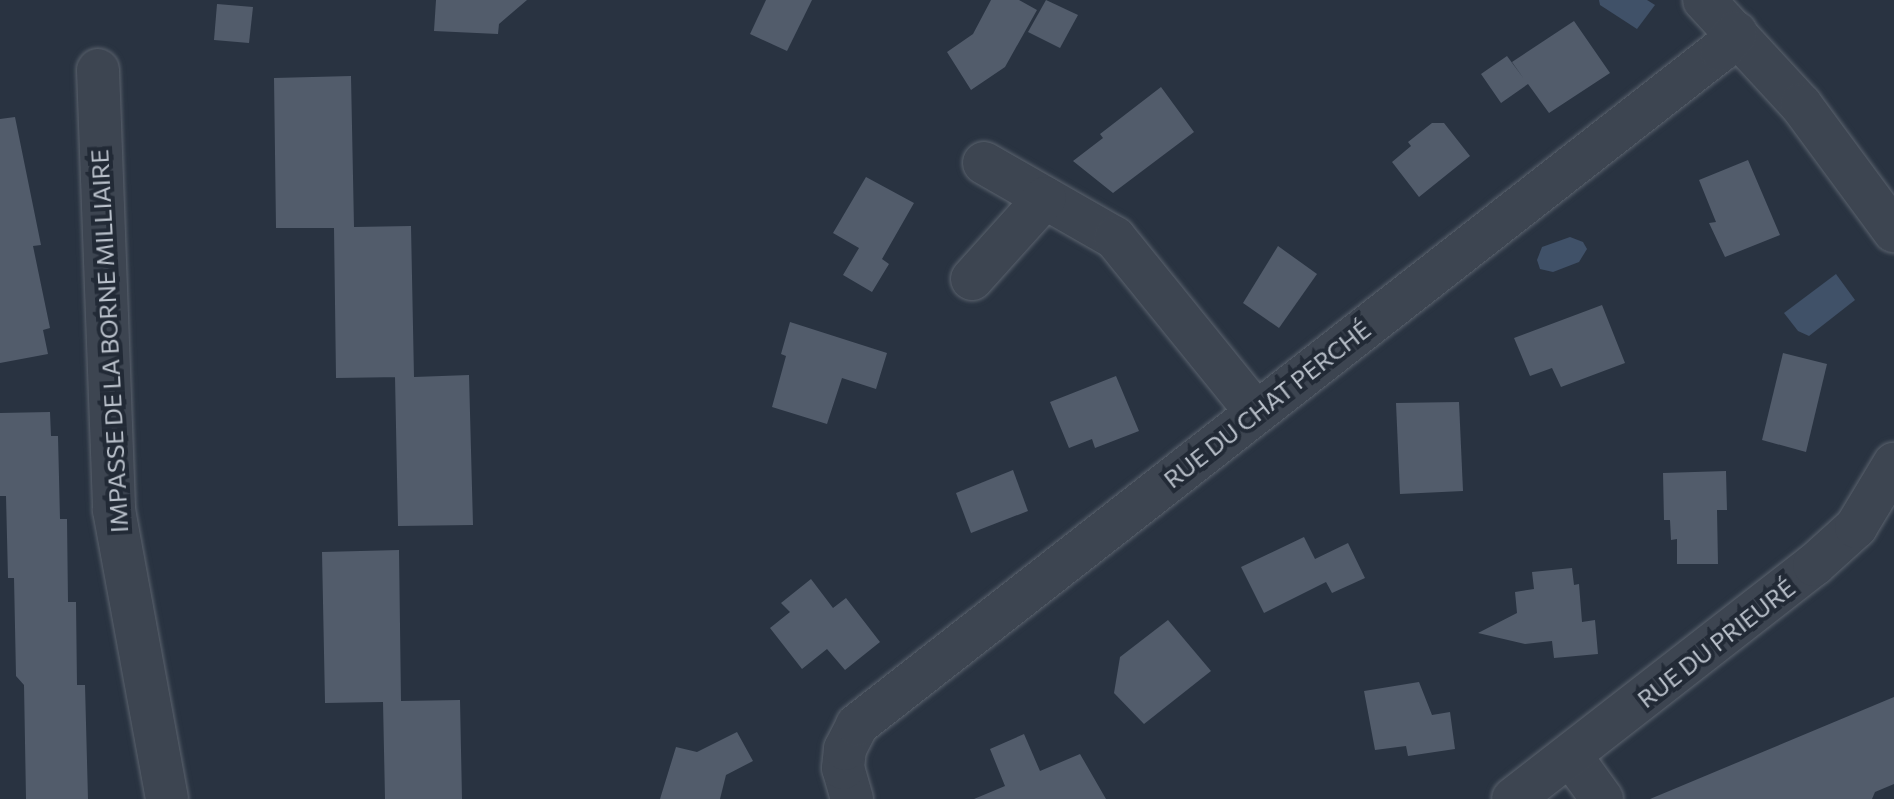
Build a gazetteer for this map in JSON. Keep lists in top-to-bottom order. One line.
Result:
{"streets":{"street":["IMPASSE DE LA BORNE MILLIAIRE","RUE DU CHAT PERCHÉ","RUE DU PRIEURÉ"]}}
